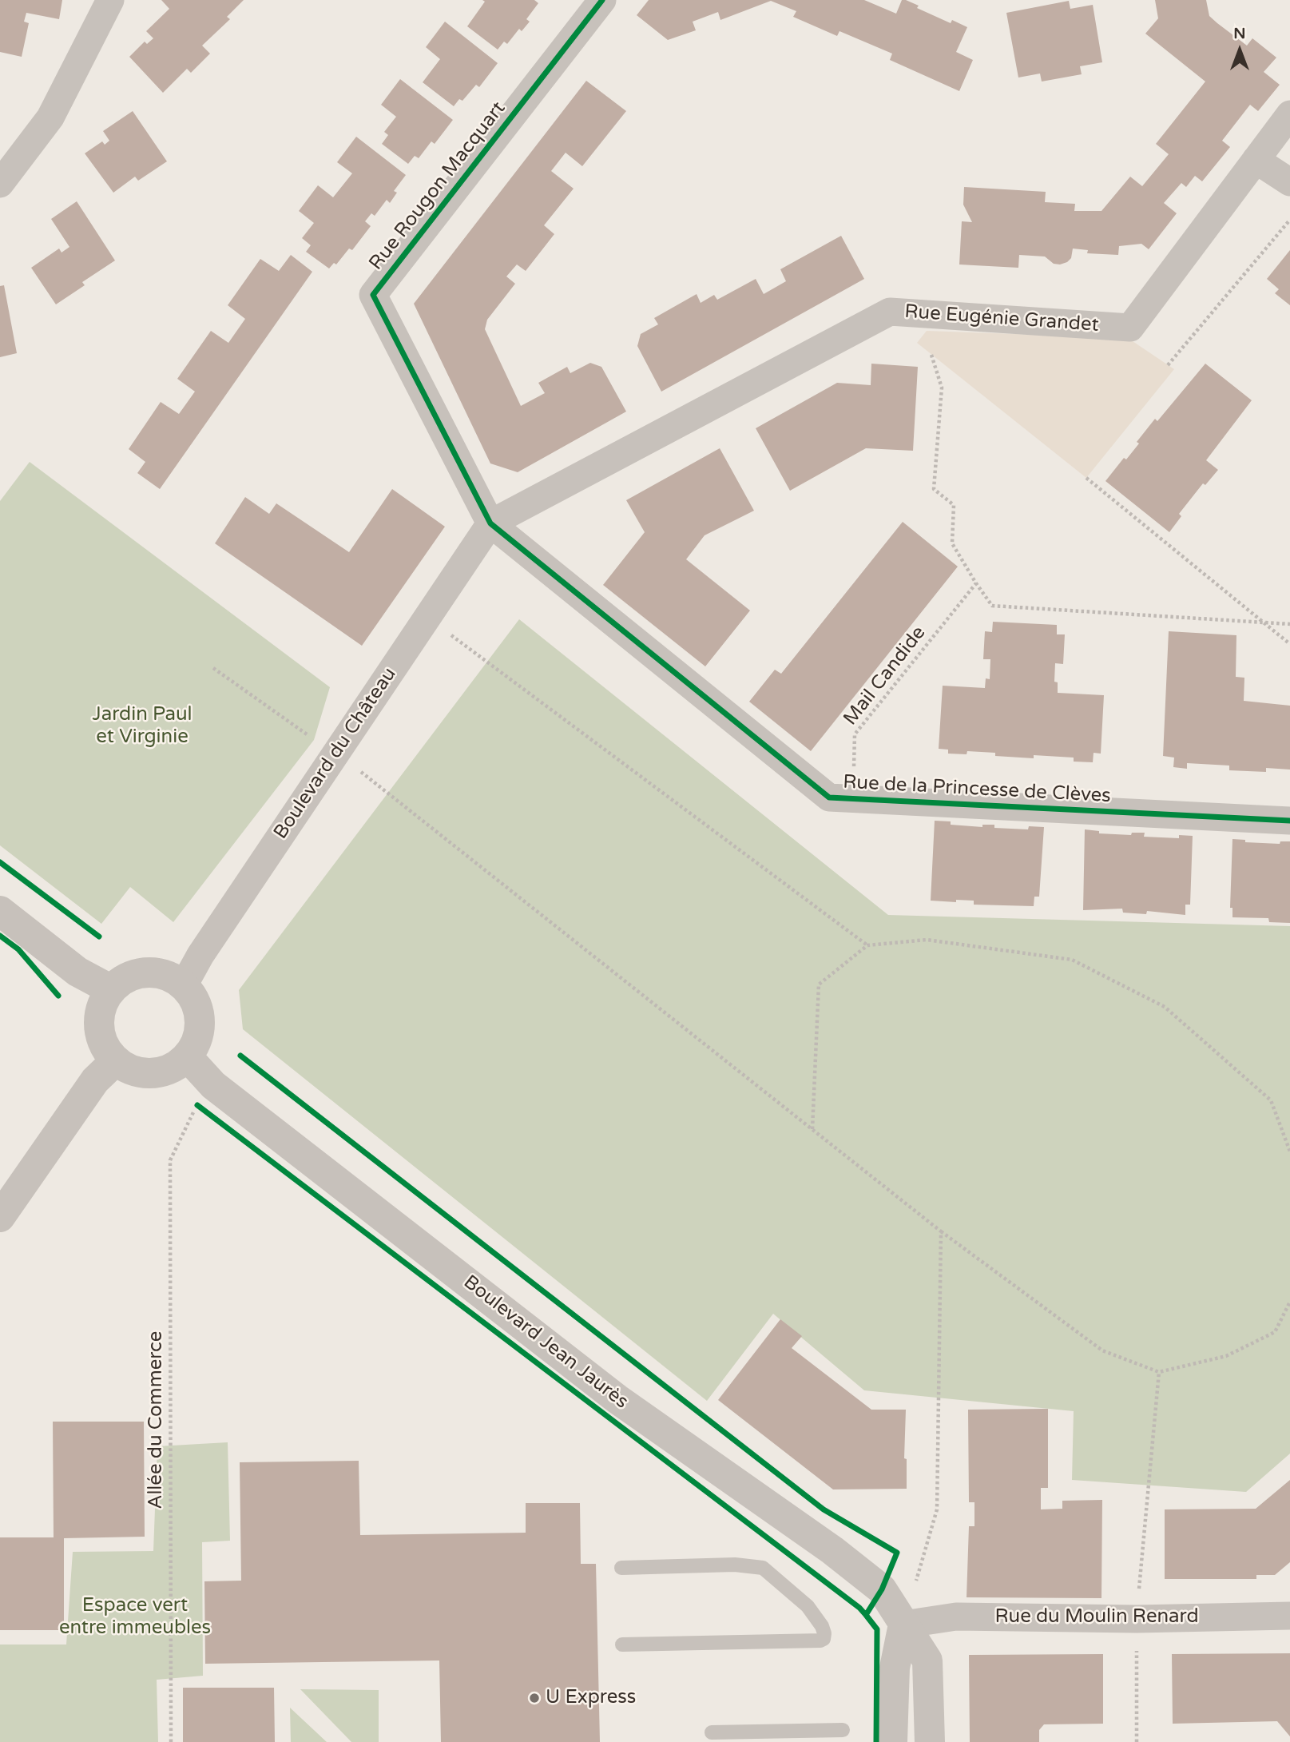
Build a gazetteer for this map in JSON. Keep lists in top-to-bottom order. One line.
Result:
{"streets":{"street":["Rue Rougon Macquart","Rue Eugénie Grandet","Boulevard du Château","Rue de la Princesse de Clèves","Boulevard Jean Jaurès","Rue du Moulin Renard"],"path":["Mail Candide","Allée du Commerce"]},"crossings":[["Rue Rougon Macquart","Rue Eugénie Grandet"],["Rue Rougon Macquart","Boulevard du Château"],["Rue Rougon Macquart","Rue de la Princesse de Clèves"],["Rue Eugénie Grandet","Boulevard du Château"],["Rue Eugénie Grandet","Rue de la Princesse de Clèves"],["Mail Candide","Rue de la Princesse de Clèves"],["Boulevard du Château","Rue de la Princesse de Clèves"],["Boulevard du Château","Boulevard Jean Jaurès"],["Boulevard Jean Jaurès","Rue du Moulin Renard"]],"parks":["Jardin Paul et Virginie","Espace vert entre immeubles"],"places":["U Express"],"north":"top"}
